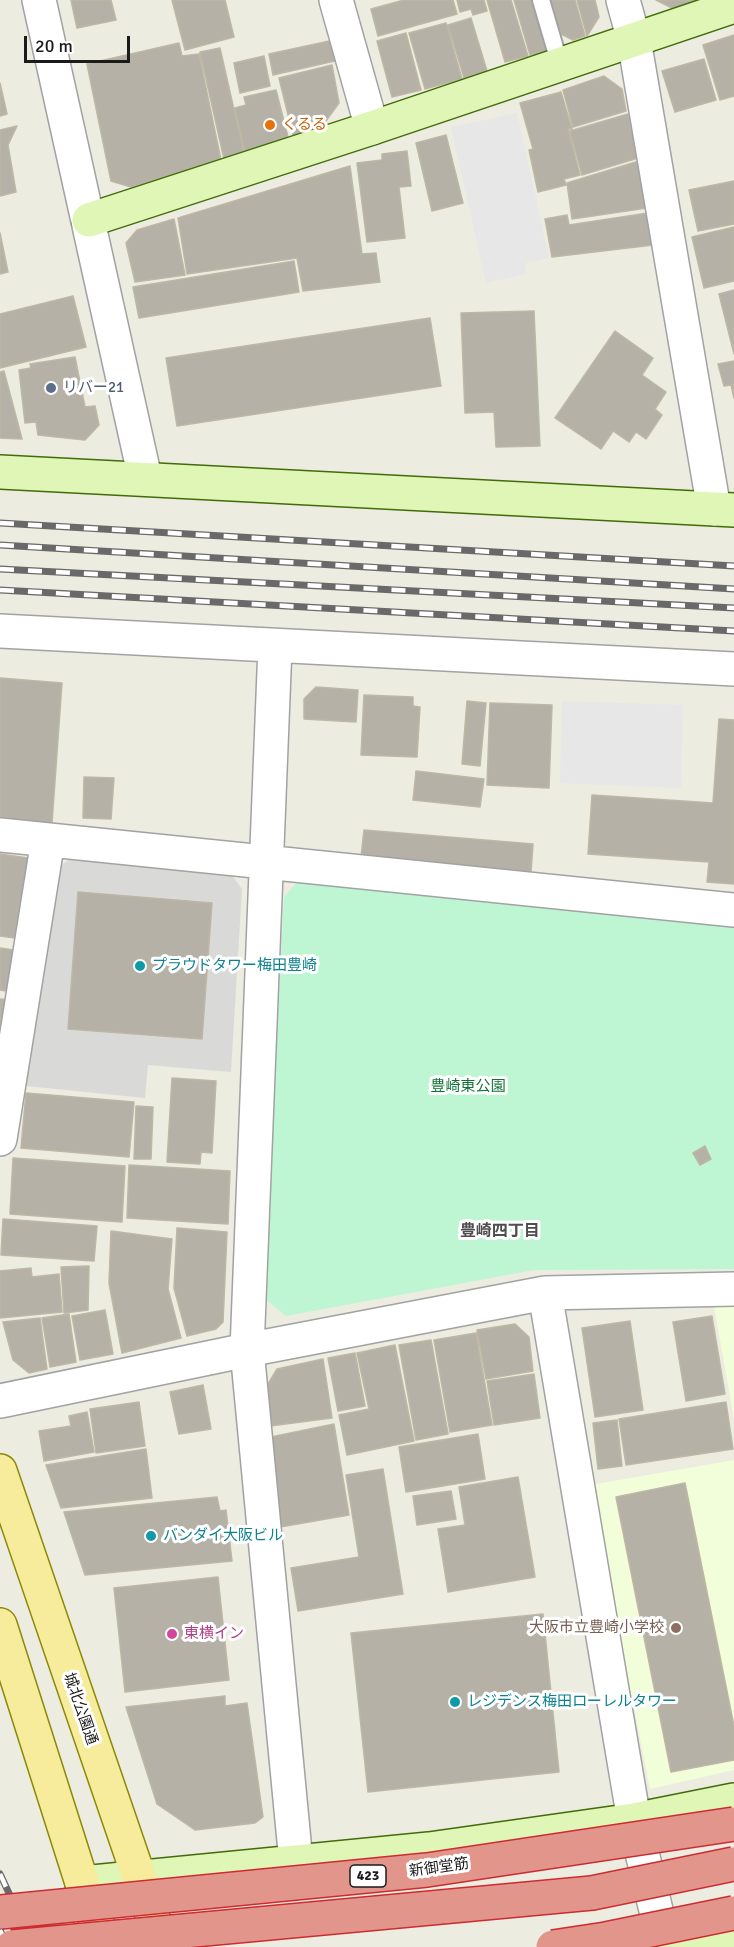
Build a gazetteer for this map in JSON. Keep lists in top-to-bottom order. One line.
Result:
{"streets":{"highway":["新御堂筋","423"],"main road":["城北公園通"]},"districts":["豊崎四丁目"],"parks":["豊崎東公園"],"places":["くるる","リバー21","プラウドタワー梅田豊崎","バンダイ大阪ビル","大阪市立豊崎小学校","東横イン","レジデンス梅田ローレルタワー"],"scale_bar":"20 m"}
